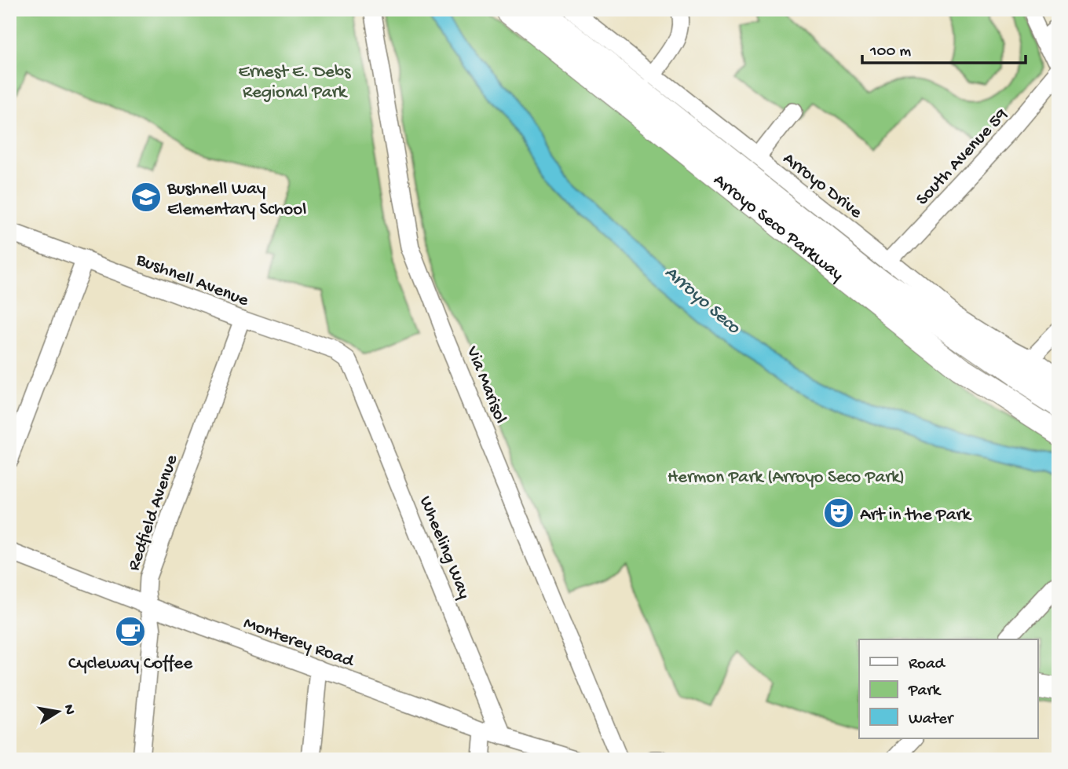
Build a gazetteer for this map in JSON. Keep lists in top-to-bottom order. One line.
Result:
{"streets":{"highway":["Arroyo Seco Parkway"],"street":["South Avenue 59","Arroyo Drive","Bushnell Avenue","Via Marisol","Redfield Avenue","Wheeling Way","Monterey Road"]},"crossings":[["South Avenue 59","Arroyo Drive"],["Bushnell Avenue","Redfield Avenue"],["Bushnell Avenue","Wheeling Way"],["Redfield Avenue","Monterey Road"],["Wheeling Way","Monterey Road"]],"water":["Arroyo Seco"],"parks":["Ernest E. Debs Regional Park","Hermon Park (Arroyo Seco Park)"],"places":{"school or university":["Bushnell Way Elementary School"],"theatre":["Art in the Park"],"cafe":["Cycleway Coffee"]},"legend":["Road","Park","Water"],"scale_bar":"100 m","north":"right"}
